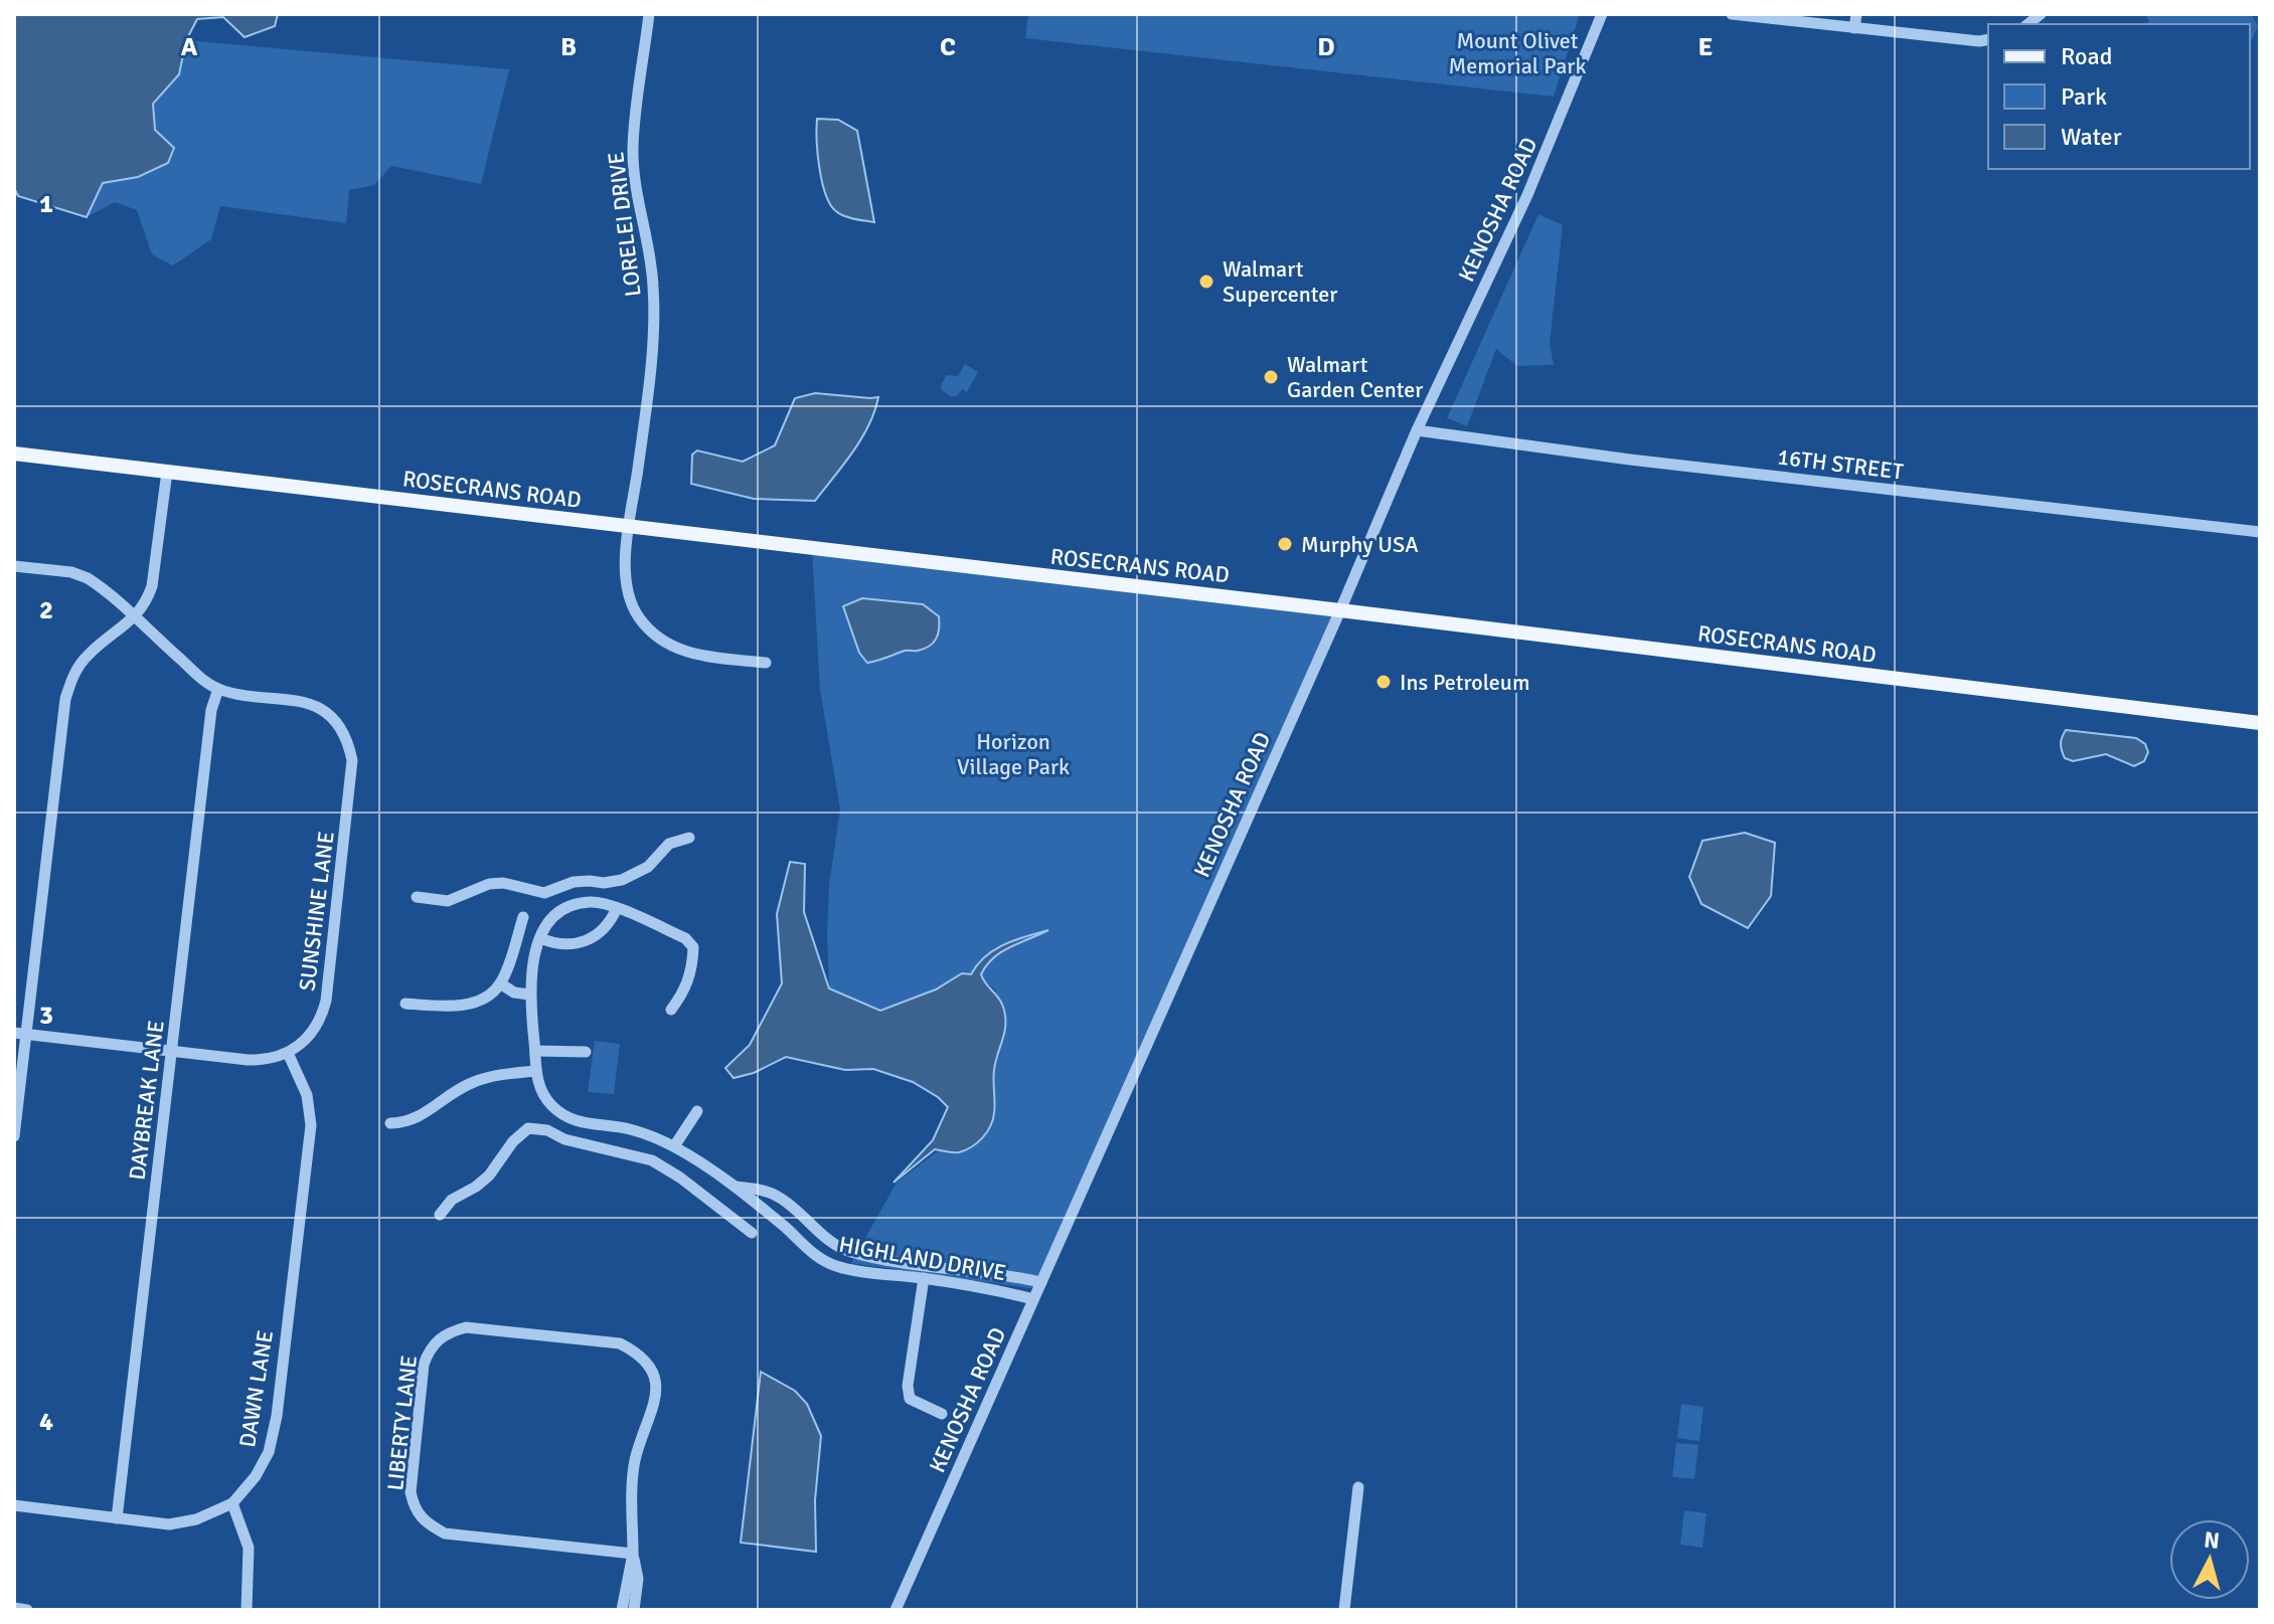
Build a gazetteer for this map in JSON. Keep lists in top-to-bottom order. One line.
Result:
{"streets":{"main road":["ROSECRANS ROAD"],"street":["KENOSHA ROAD","LORELEI DRIVE","16TH STREET","SUNSHINE LANE","DAYBREAK LANE","HIGHLAND DRIVE","DAWN LANE","LIBERTY LANE"]},"crossings":[["KENOSHA ROAD","16TH STREET"],["KENOSHA ROAD","ROSECRANS ROAD"],["KENOSHA ROAD","HIGHLAND DRIVE"],["LORELEI DRIVE","ROSECRANS ROAD"],["SUNSHINE LANE","DAYBREAK LANE"],["SUNSHINE LANE","DAWN LANE"],["DAYBREAK LANE","DAWN LANE"]],"parks":["Mount Olivet Memorial Park","Horizon Village Park"],"places":["Walmart Supercenter","Walmart Garden Center","Murphy USA","Ins Petroleum"],"legend":["Road","Park","Water"],"north":"top","grid":{"columns":["A","B","C","D","E"],"rows":["1","2","3","4"]}}
